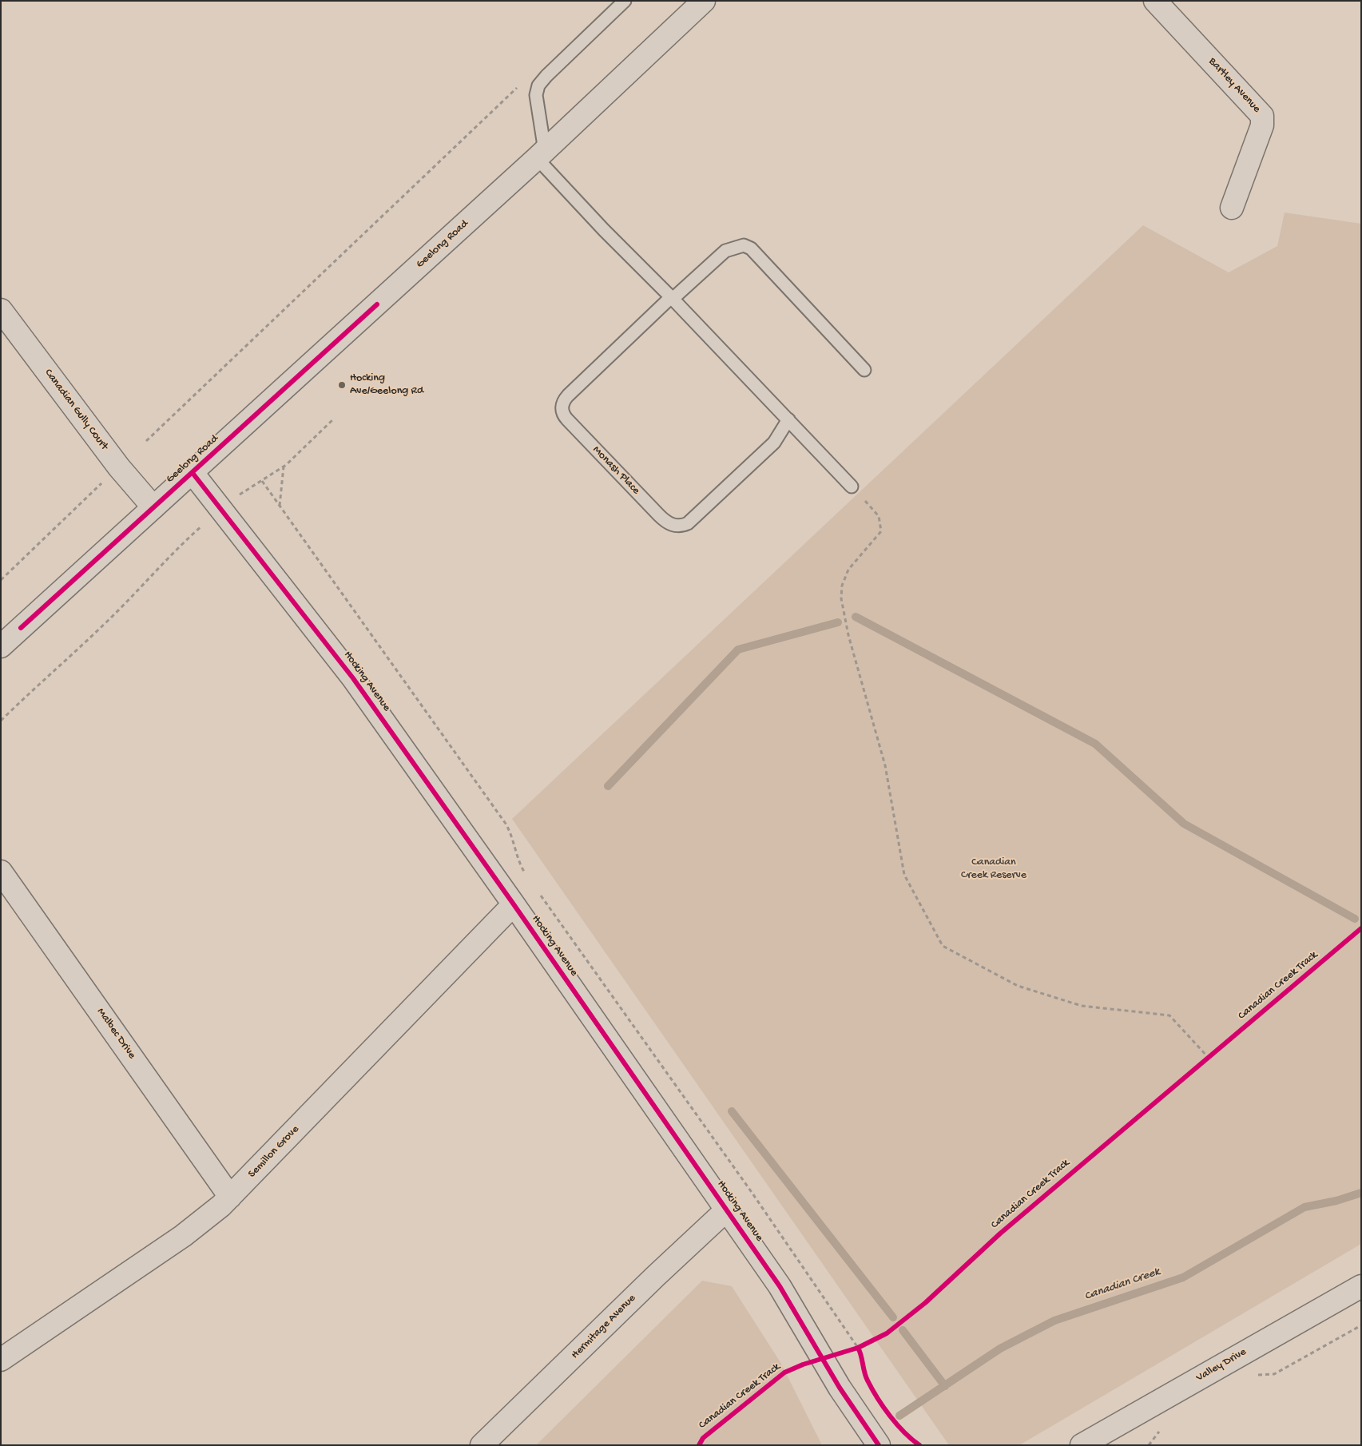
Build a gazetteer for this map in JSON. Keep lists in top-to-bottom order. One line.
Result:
{"streets":{"street":["Bartley Avenue","Geelong Road","Canadian Gully Court","Hocking Avenue","Malbec Drive","Semillon Grove","Hermitage Avenue","Valley Drive"],"lane":["Monash Place"],"cycle path":["Canadian Creek Track"]},"crossings":[["Geelong Road","Canadian Gully Court"],["Geelong Road","Hocking Avenue"],["Hocking Avenue","Semillon Grove"],["Hocking Avenue","Hermitage Avenue"],["Malbec Drive","Semillon Grove"]],"water":["Canadian Creek"],"parks":["Canadian Creek Reserve"],"places":["Hocking Ave/Geelong Rd"]}
